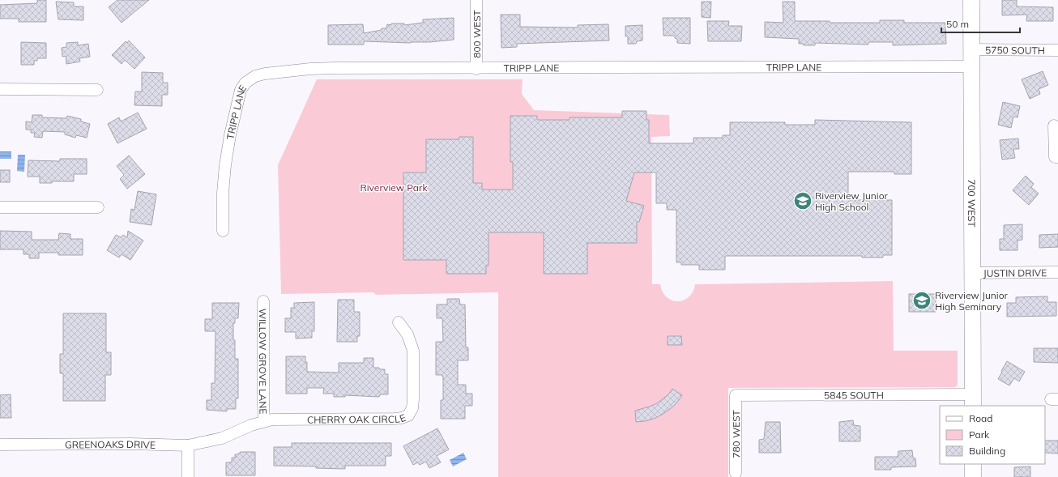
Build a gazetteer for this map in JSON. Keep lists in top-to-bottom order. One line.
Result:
{"streets":{"main road":["700 WEST"],"street":["800 WEST","5750 SOUTH","TRIPP LANE","JUSTIN DRIVE","WILLOW GROVE LANE","5845 SOUTH","CHERRY OAK CIRCLE","780 WEST","GREENOAKS DRIVE"]},"crossings":[["800 WEST","TRIPP LANE"],["5750 SOUTH","700 WEST"],["TRIPP LANE","700 WEST"],["700 WEST","JUSTIN DRIVE"],["700 WEST","5845 SOUTH"],["WILLOW GROVE LANE","CHERRY OAK CIRCLE"],["WILLOW GROVE LANE","GREENOAKS DRIVE"],["5845 SOUTH","780 WEST"],["CHERRY OAK CIRCLE","GREENOAKS DRIVE"]],"parks":["Riverview Park"],"places":{"school or university":["Riverview Junior High School","Riverview Junior High Seminary"]},"legend":["Road","Park","Building"],"scale_bar":"50 m"}
